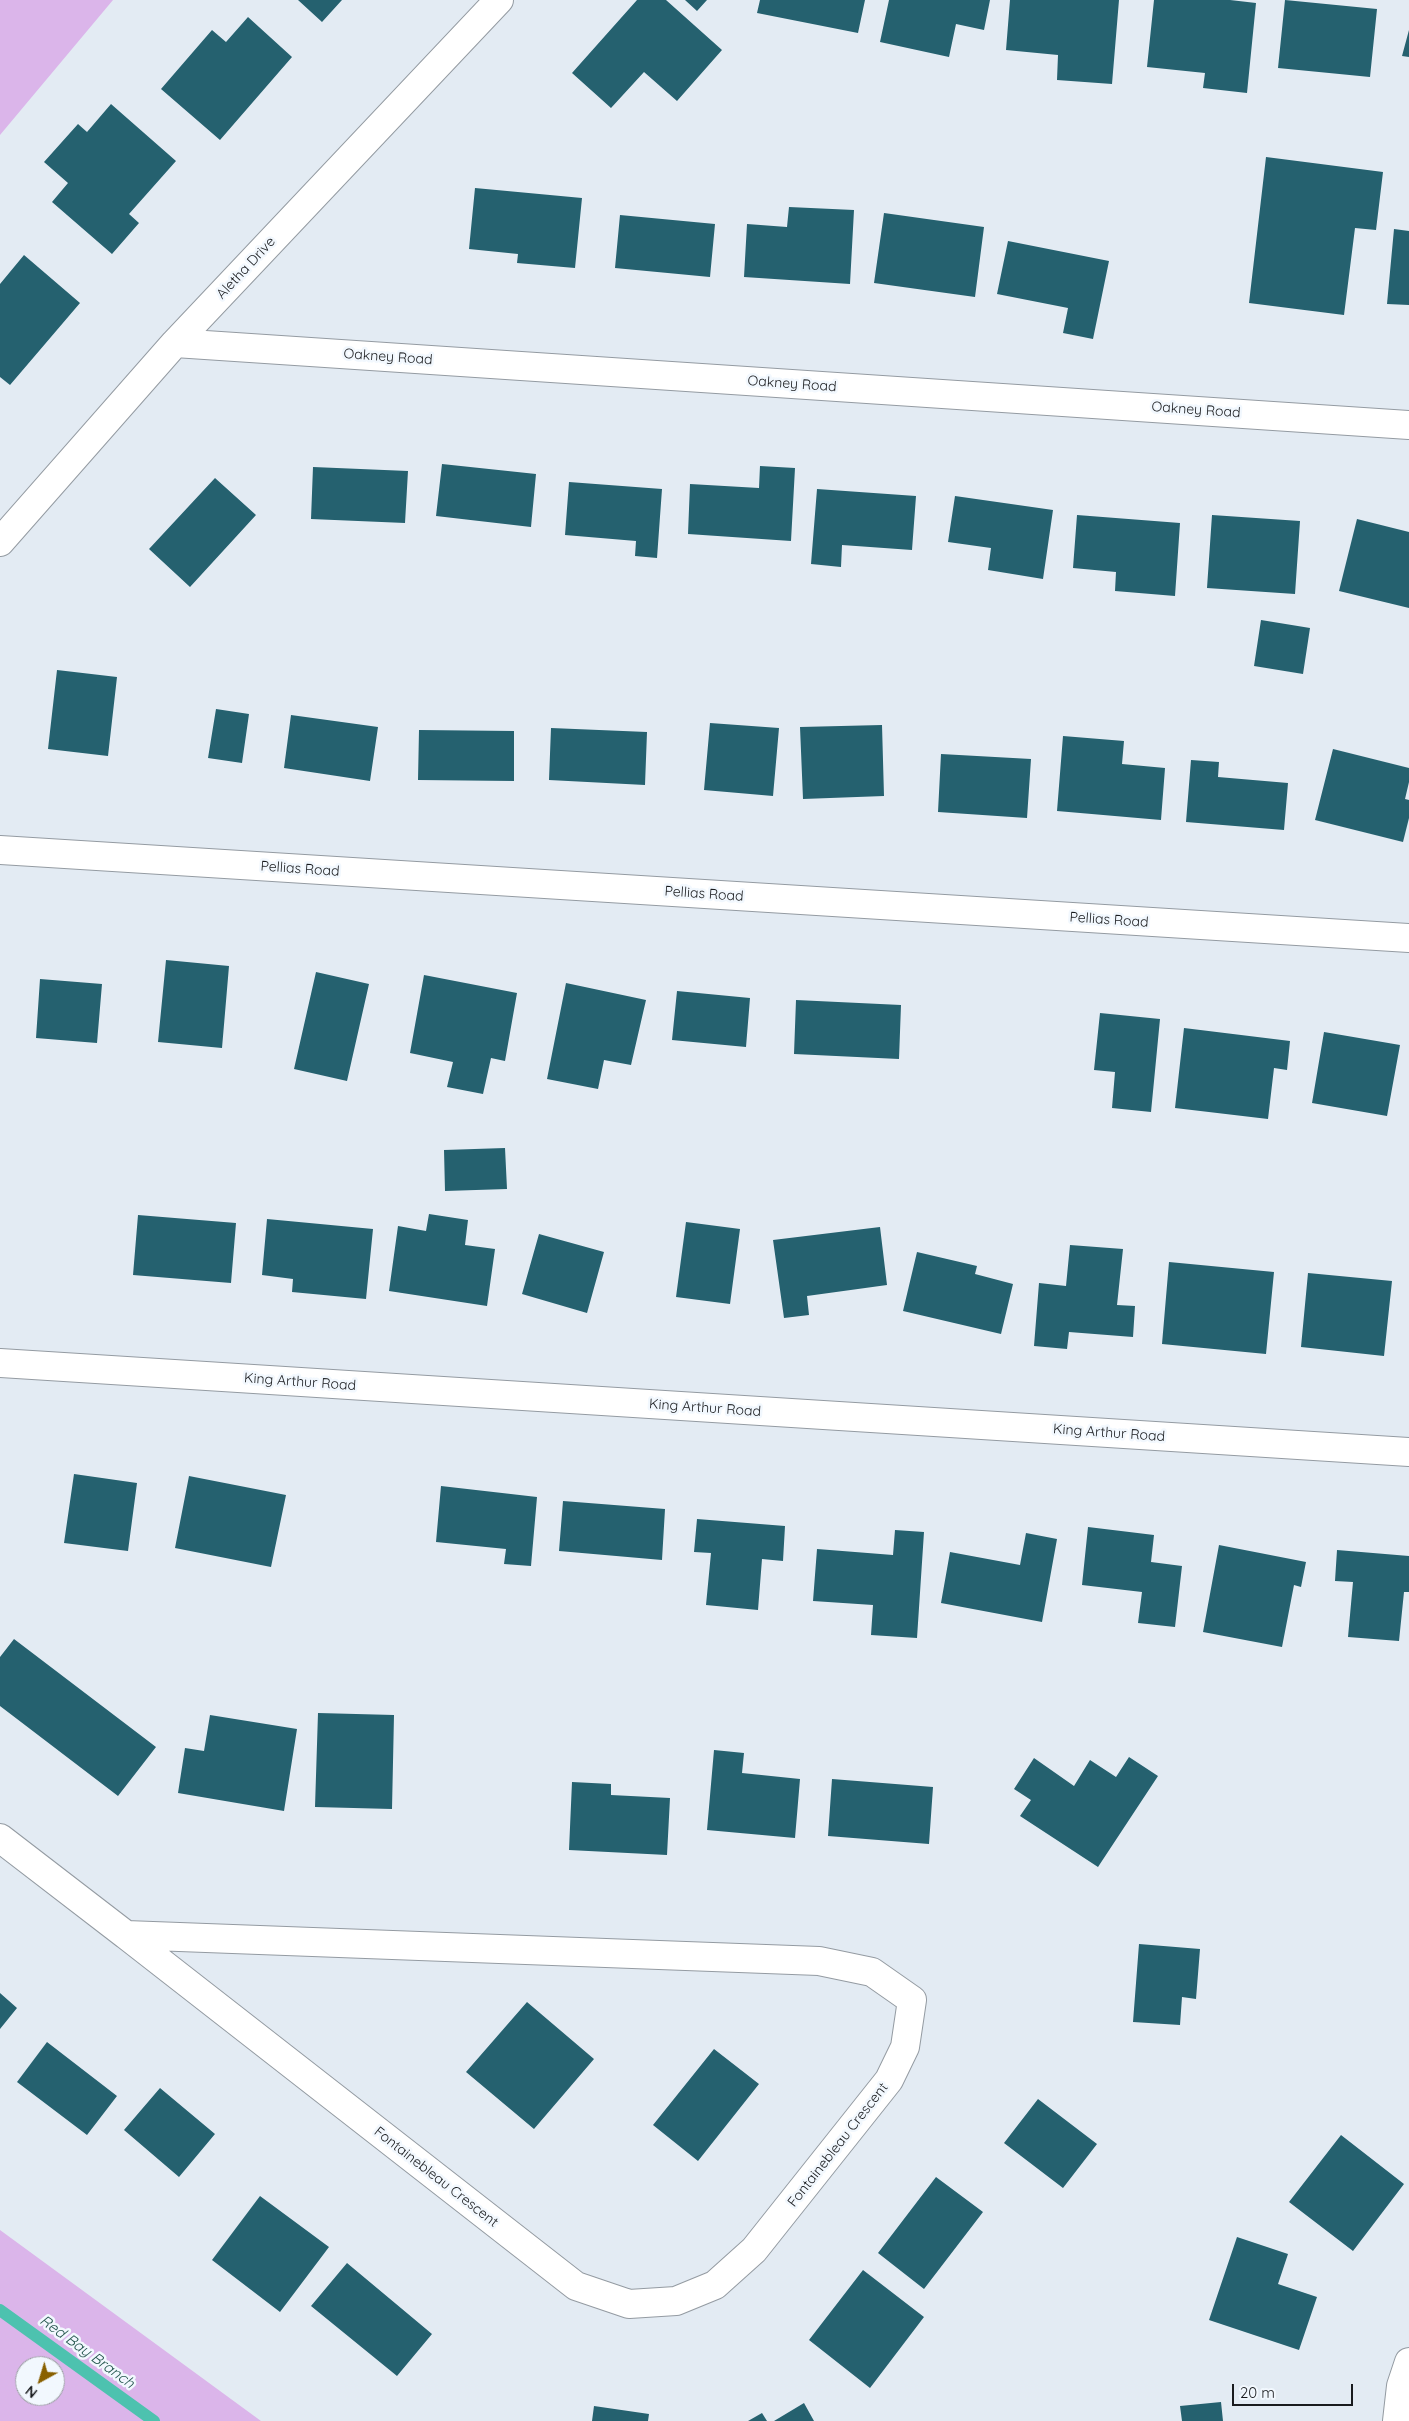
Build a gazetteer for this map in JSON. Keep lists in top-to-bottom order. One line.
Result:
{"streets":{"street":["Aletha Drive","Oakney Road","Pellias Road","King Arthur Road","Fontainebleau Crescent"]},"crossings":[["Aletha Drive","Oakney Road"]],"water":["Red Bay Branch"],"scale_bar":"20 m","north":"bottom left"}
